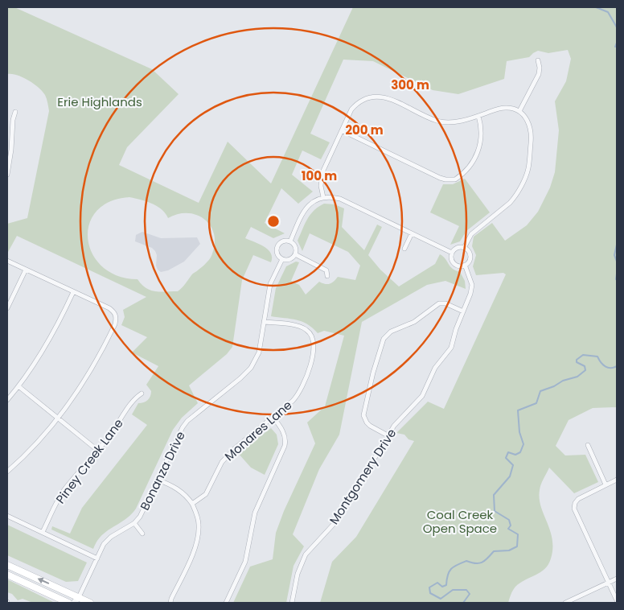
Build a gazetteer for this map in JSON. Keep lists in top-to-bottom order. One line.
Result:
{"streets":{"street":["Monares Lane","Piney Creek Lane","Bonanza Drive","Montgomery Drive"]},"crossings":[["Monares Lane","Bonanza Drive"]],"parks":["Erie Highlands","Coal Creek Open Space"],"rings":["300 m","200 m","100 m"]}
